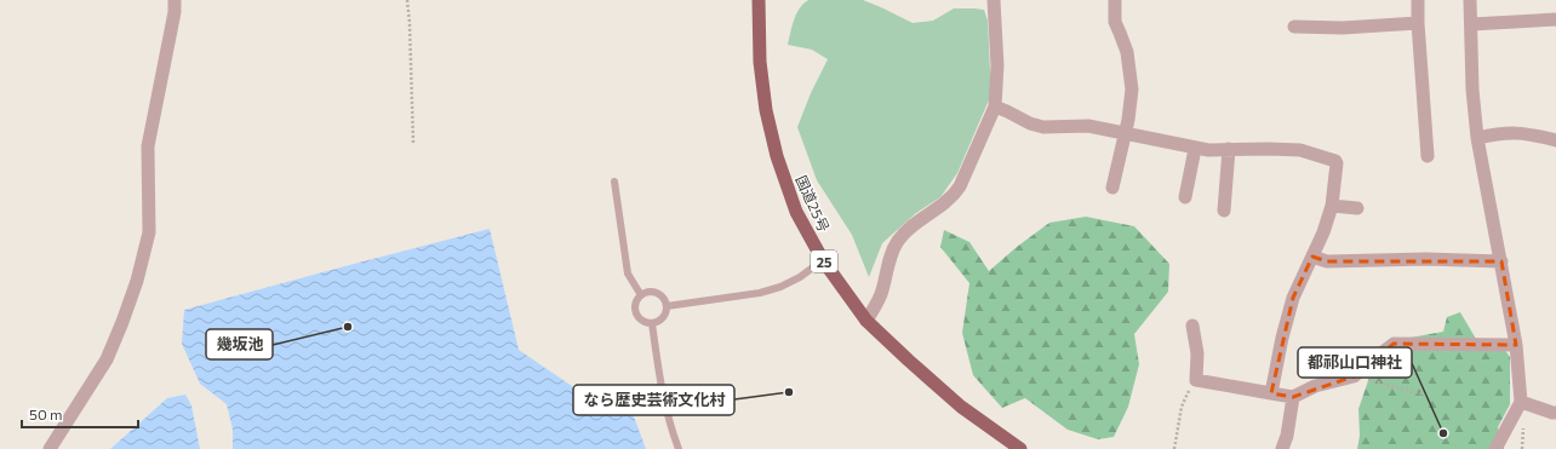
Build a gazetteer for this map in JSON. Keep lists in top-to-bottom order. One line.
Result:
{"streets":{"highway":["国道25号","25"]},"places":["幾坂池","なら歴史芸術文化村","都祁山口神社"],"scale_bar":"50 m"}
